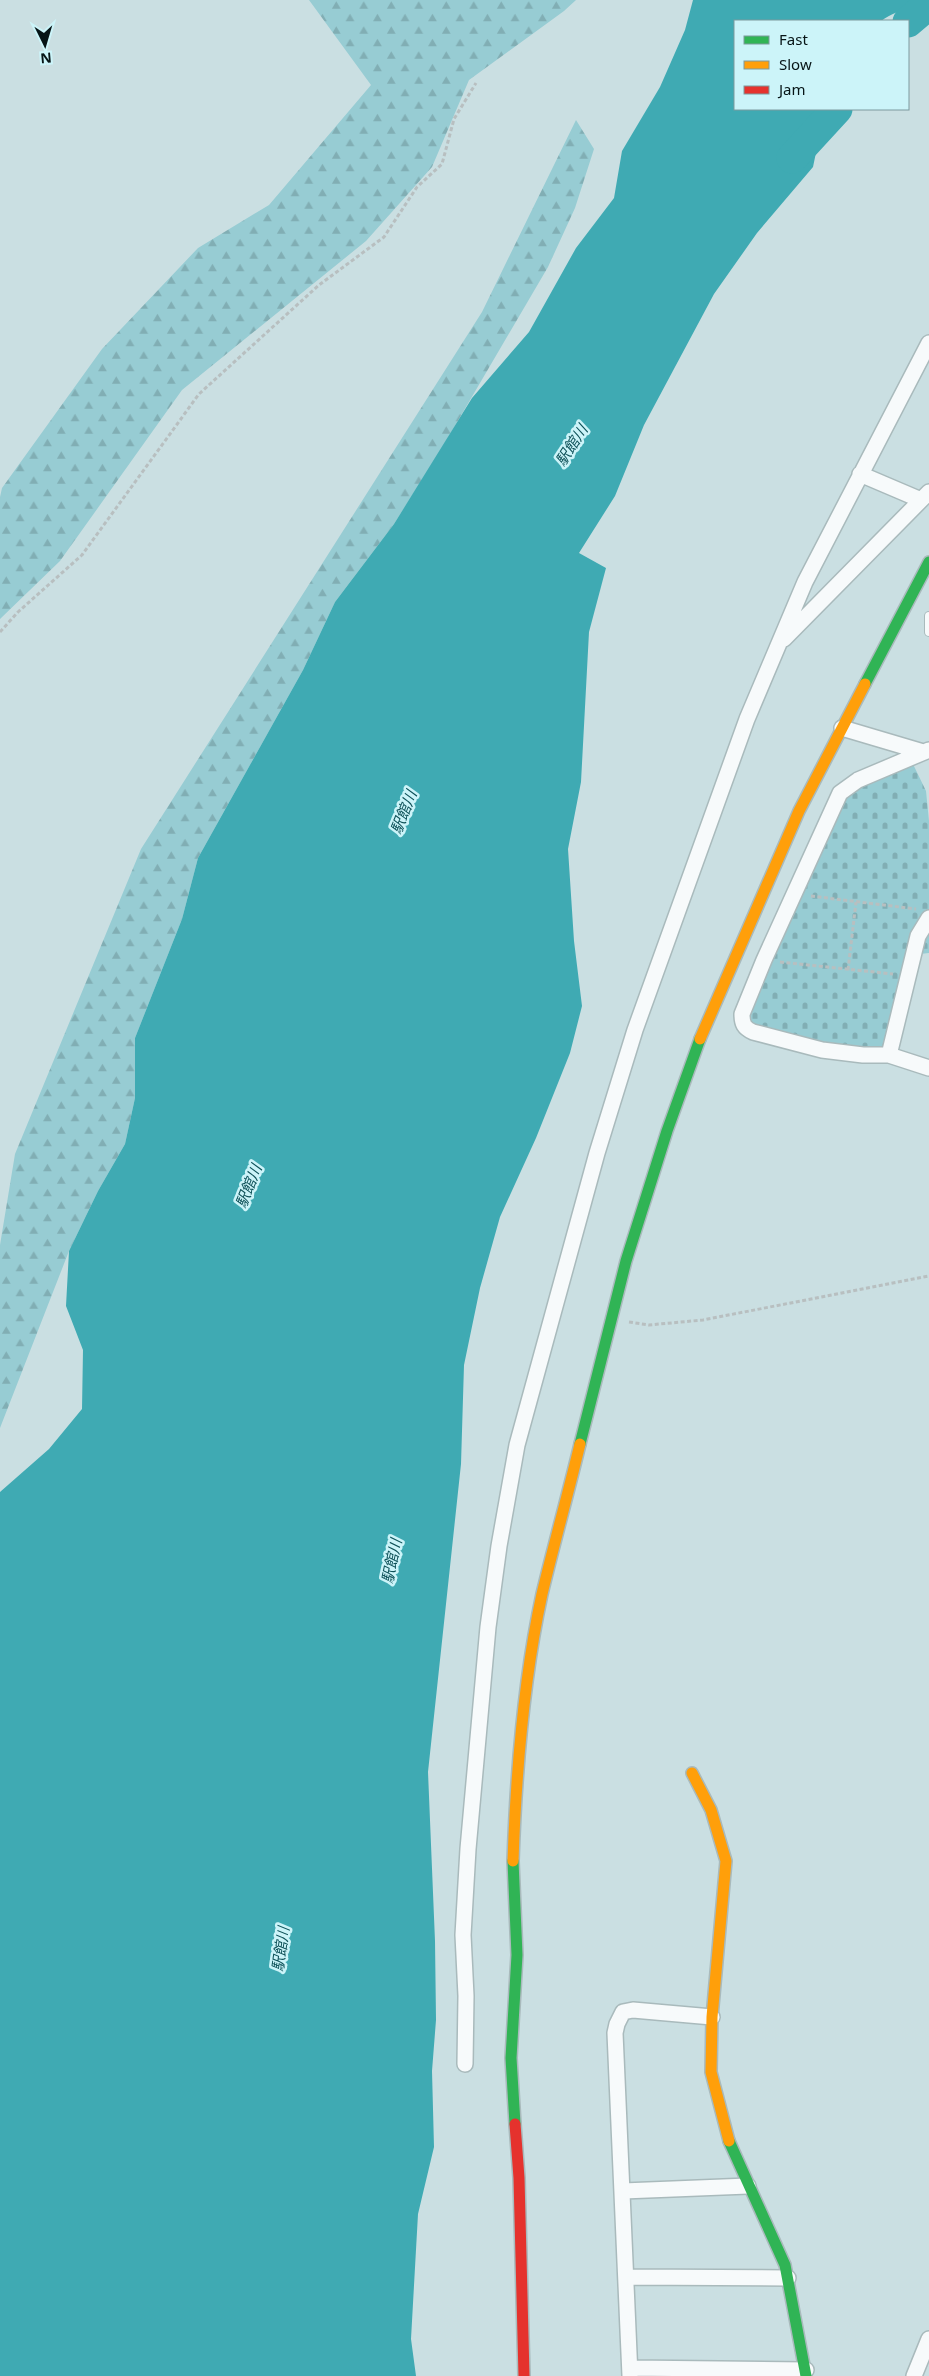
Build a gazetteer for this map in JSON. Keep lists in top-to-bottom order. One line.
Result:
{"water":["駅館川"],"legend":["Fast","Slow","Jam"],"north":"bottom"}
